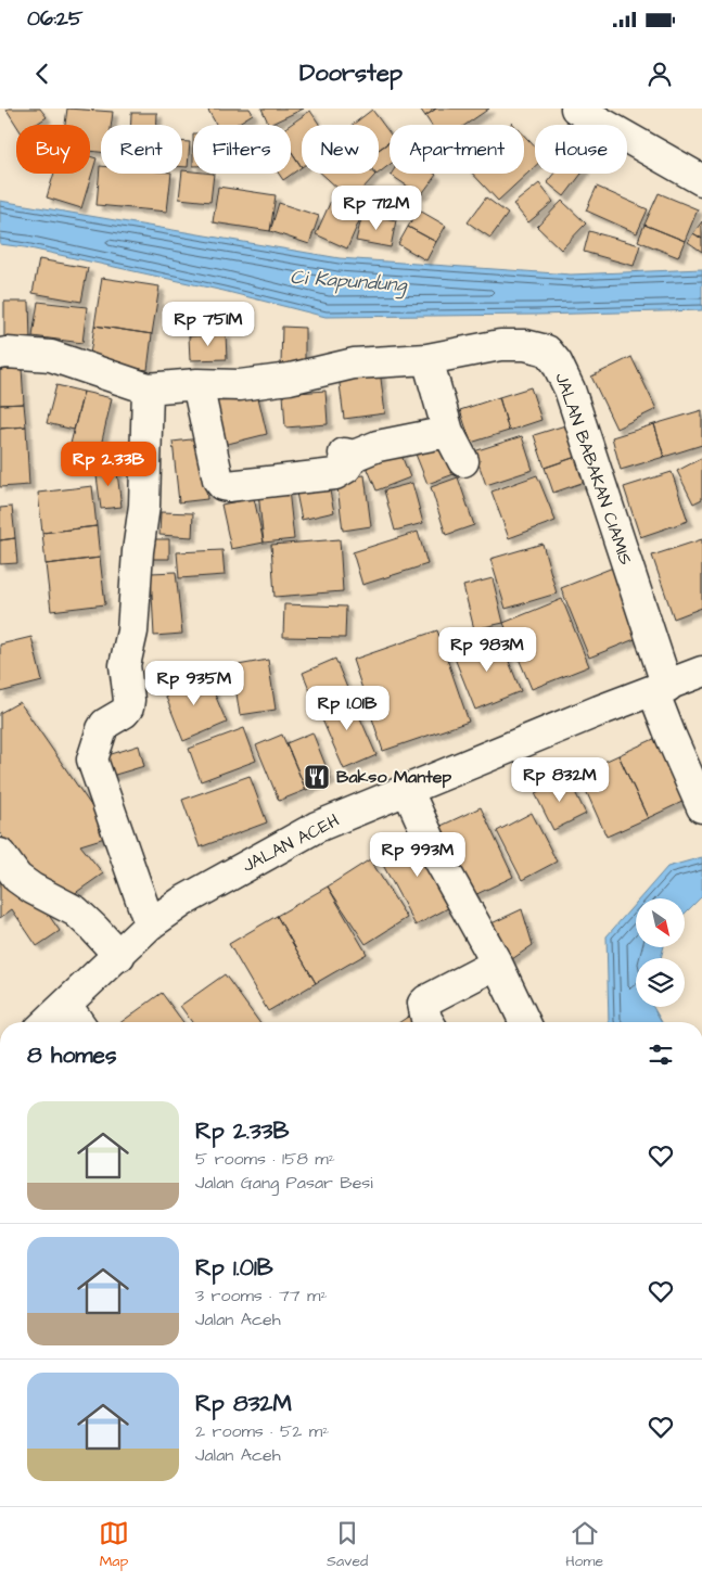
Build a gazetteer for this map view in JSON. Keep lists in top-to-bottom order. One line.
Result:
{"streets":{"street":["JALAN BABAKAN CIAMIS","JALAN ACEH"]},"crossings":[["JALAN BABAKAN CIAMIS","JALAN ACEH"]],"water":["Ci Kapundung"],"places":{"restaurant":["Bakso Mantep"]},"north":"bottom right","page":{"status":"06:25","header":"Doorstep","chip":["Buy","Rent","Filters","New","Apartment","House"],"price":["Rp 712M","Rp 751M","Rp 2.33B","Rp 983M","Rp 935M","Rp 1.01B","Rp 832M","Rp 993M"],"heading":"8 homes","list":[{"name":"Rp 2.33B","note":"5 rooms · 158 m² · Jalan Gang Pasar Besi"},{"name":"Rp 1.01B","note":"3 rooms · 77 m² · Jalan Aceh"},{"name":"Rp 832M","note":"2 rooms · 52 m² · Jalan Aceh"}],"tabs":["Map","Saved","Home"]}}
